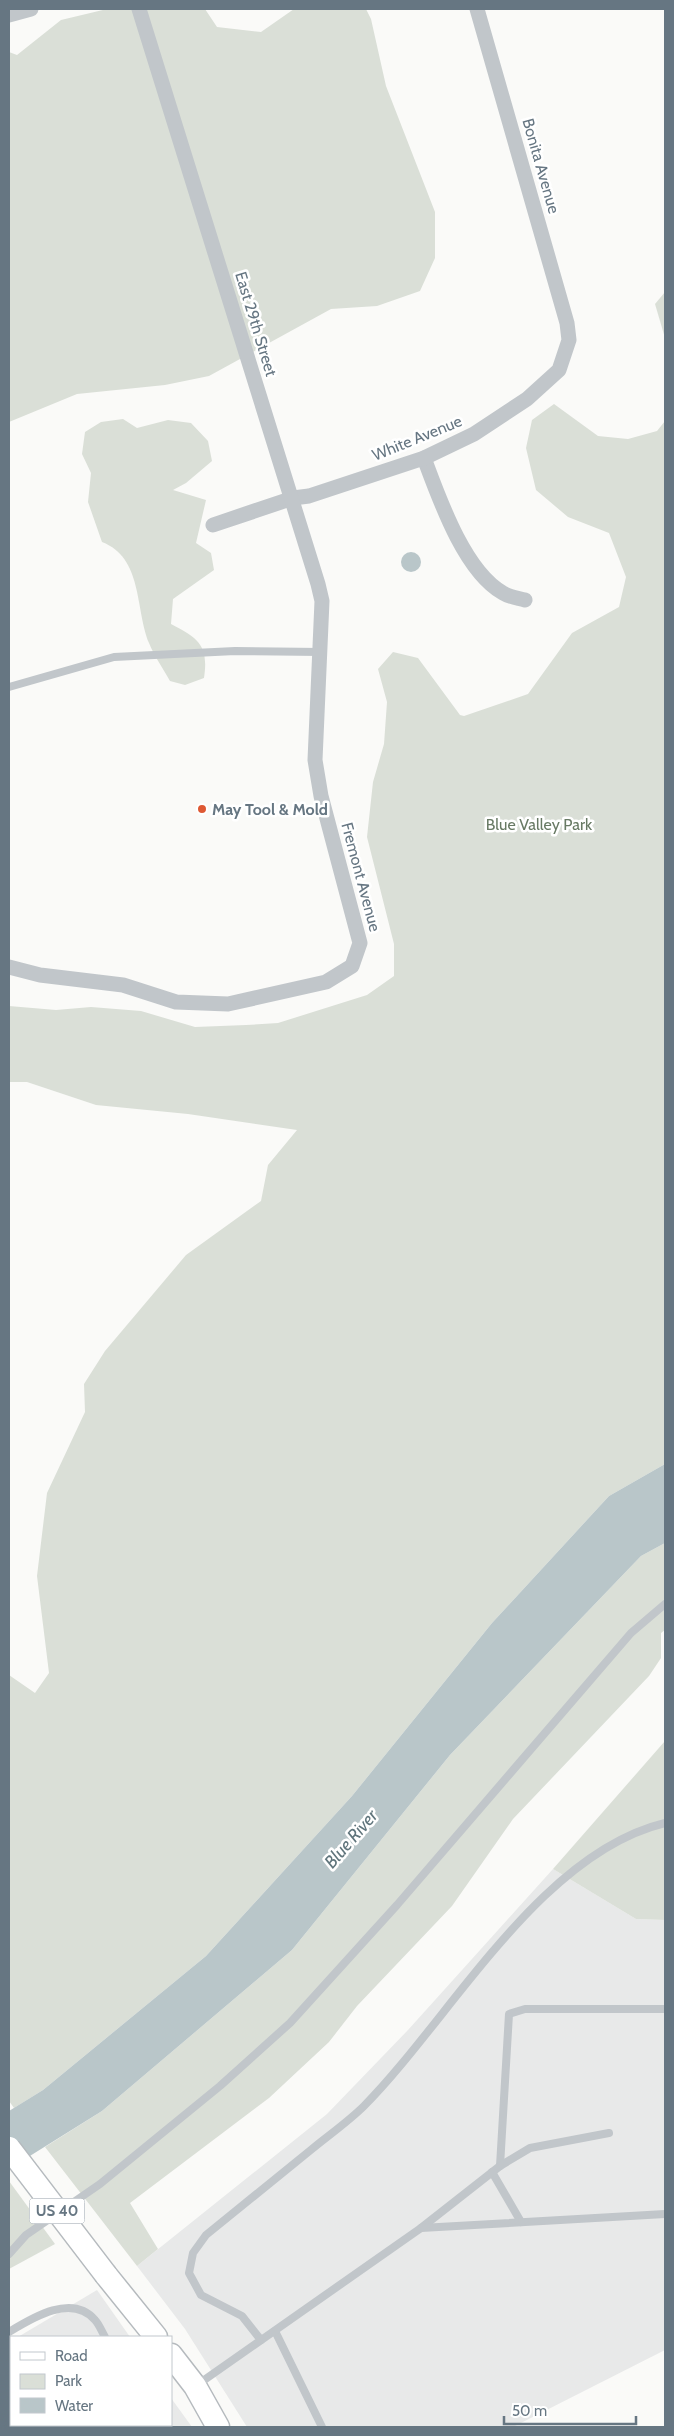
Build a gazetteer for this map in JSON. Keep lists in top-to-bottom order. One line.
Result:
{"streets":{"main road":["US 40"],"street":["Bonita Avenue","East 29th Street","White Avenue","Fremont Avenue"]},"crossings":[["Bonita Avenue","White Avenue"],["East 29th Street","White Avenue"],["East 29th Street","Fremont Avenue"]],"water":["Blue River"],"parks":["Blue Valley Park"],"places":["May Tool & Mold"],"legend":["Road","Park","Water"],"scale_bar":"50 m"}
